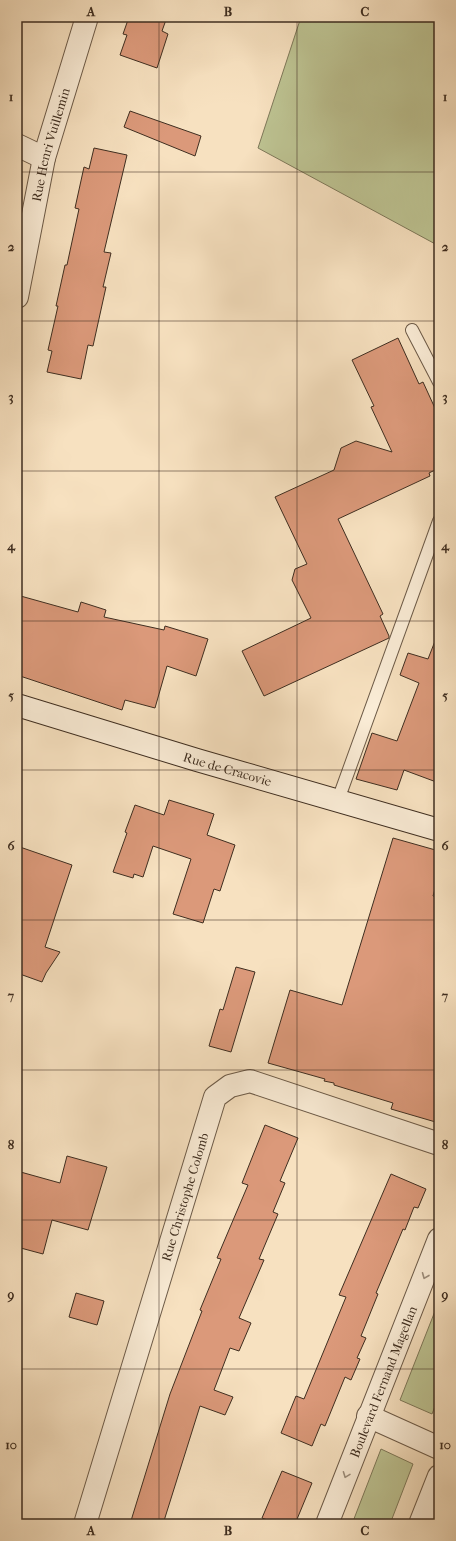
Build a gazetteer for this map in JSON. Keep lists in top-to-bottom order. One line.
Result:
{"streets":{"street":["Rue Henri Vuillemin","Rue de Cracovie","Rue Christophe Colomb","Boulevard Fernand Magellan"]},"one_way":["Boulevard Fernand Magellan"],"grid":{"columns":["A","B","C"],"rows":["1","2","3","4","5","6","7","8","9","10"]}}
